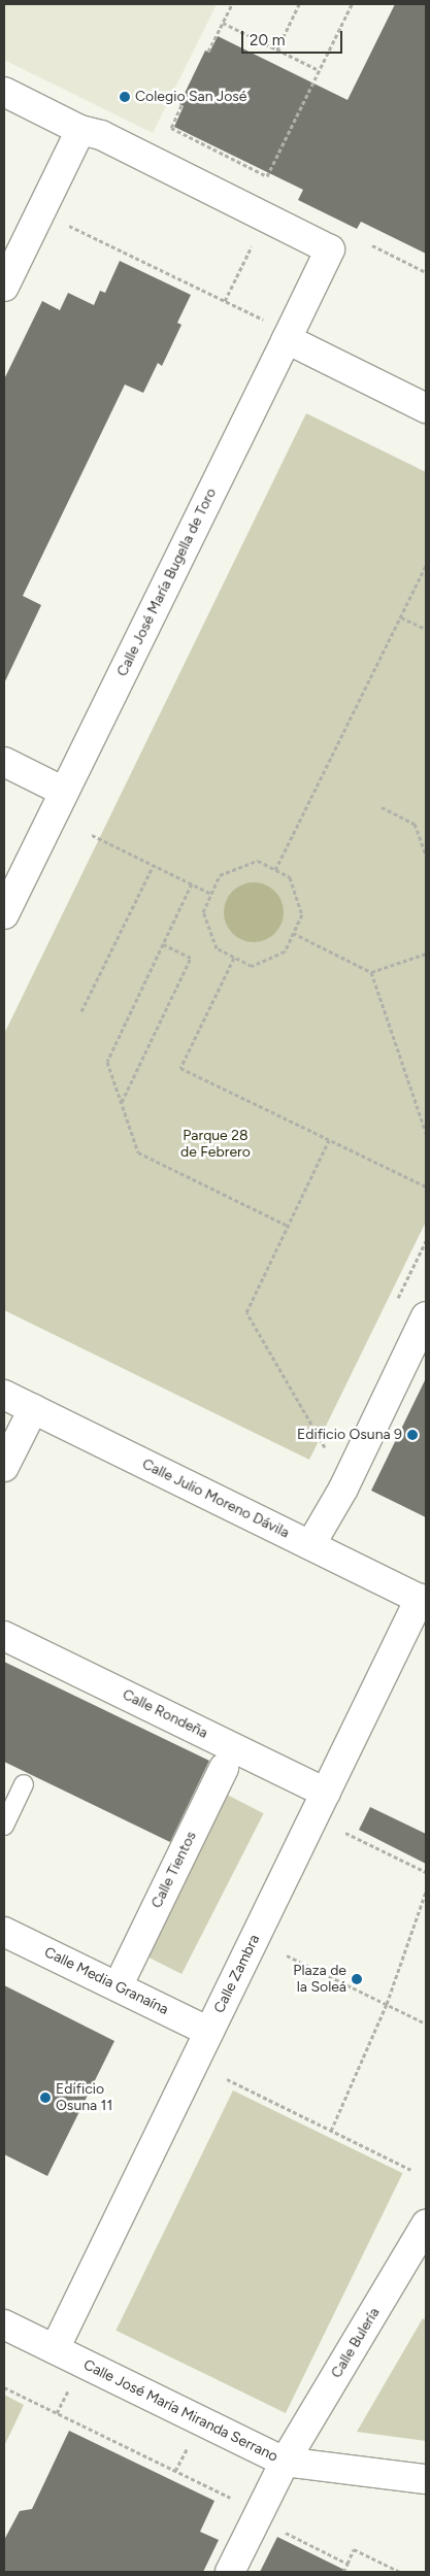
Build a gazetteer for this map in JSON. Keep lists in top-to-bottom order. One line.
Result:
{"streets":{"street":["Calle José María Bugella de Toro","Calle Julio Moreno Dávila","Calle Rondeña","Calle Tientos","Calle Zambra","Calle Media Granaína","Calle Bulería","Calle José María Miranda Serrano"]},"crossings":[["Calle Julio Moreno Dávila","Calle Zambra"],["Calle Rondeña","Calle Zambra"],["Calle Zambra","Calle Media Granaína"],["Calle Zambra","Calle José María Miranda Serrano"],["Calle Bulería","Calle José María Miranda Serrano"]],"parks":["Parque 28 de Febrero"],"places":["Colegio San José","Edificio Osuna 9","Plaza de la Soleá","Edificio Osuna 11"],"scale_bar":"20 m"}
